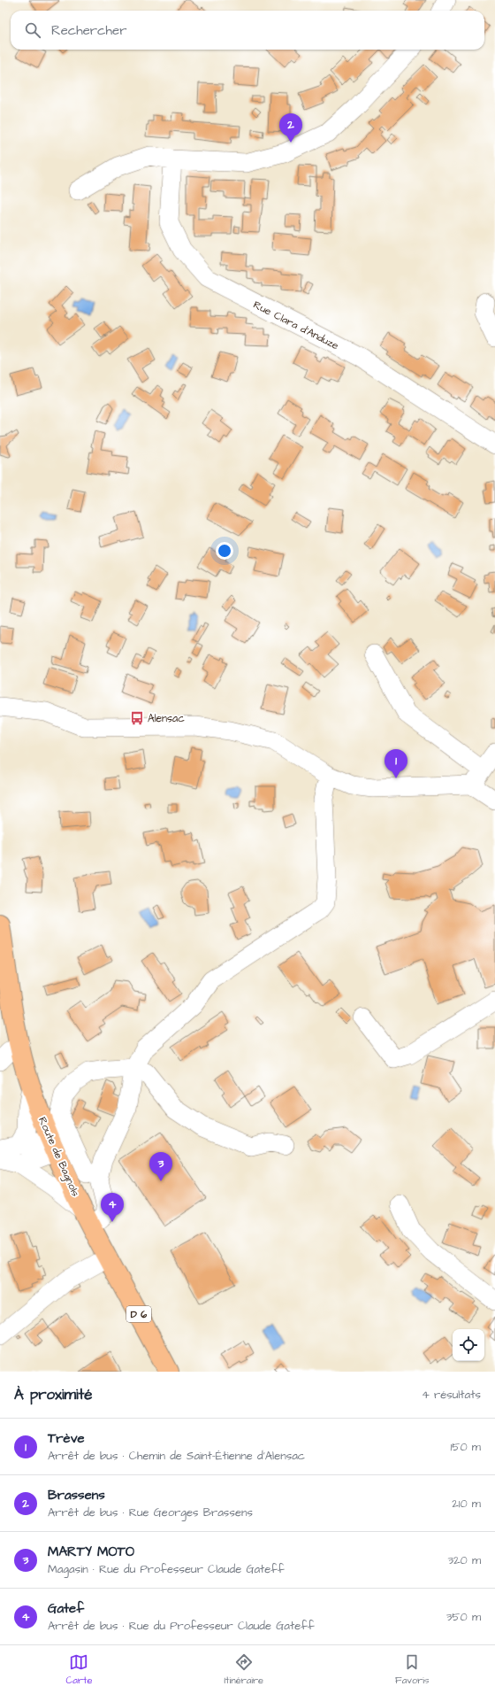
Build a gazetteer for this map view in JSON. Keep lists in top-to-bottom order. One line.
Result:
{"streets":{"main road":["Route de Bagnols","D 6"],"street":["Rue Clara d'Anduze"]},"places":{"bus stop":["Alensac"]},"page":{"search":"Rechercher","pins":["2","1","3","4"],"heading":["À proximité","4 résultats"],"list":[{"mark":"1","name":"Trève","note":"Arrêt de bus · Chemin de Saint-Étienne d'Alensac","value":"150 m"},{"mark":"2","name":"Brassens","note":"Arrêt de bus · Rue Georges Brassens","value":"210 m"},{"mark":"3","name":"MARTY MOTO","note":"Magasin · Rue du Professeur Claude Gateff","value":"320 m"},{"mark":"4","name":"Gatef","note":"Arrêt de bus · Rue du Professeur Claude Gateff","value":"350 m"}],"nav":["Carte","Itinéraire","Favoris"]}}
